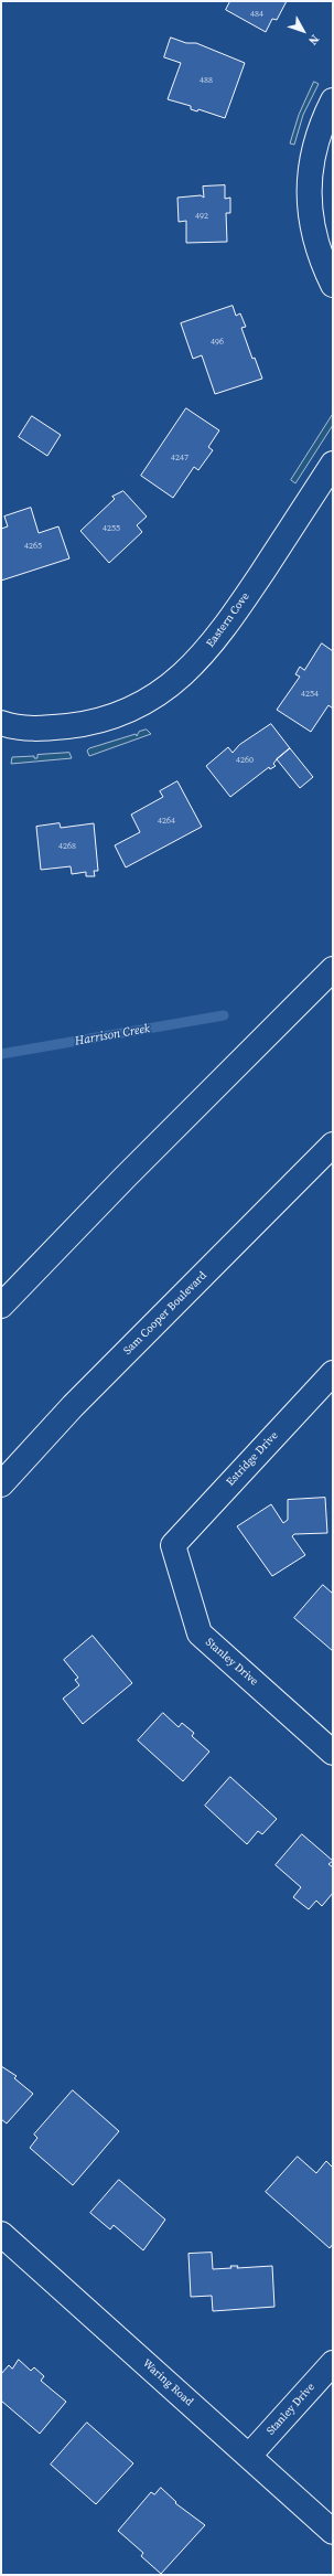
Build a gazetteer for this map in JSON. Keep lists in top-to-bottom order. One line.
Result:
{"streets":{"main road":["Eastern Cove","Sam Cooper Boulevard","Estridge Drive","Stanley Drive","Waring Road"]},"crossings":[["Estridge Drive","Stanley Drive"],["Stanley Drive","Waring Road"]],"water":["Harrison Creek"],"house_numbers":["484","488","492","496","4247","4255","4265","4254","4260","4264","4268"],"north":"bottom right"}
